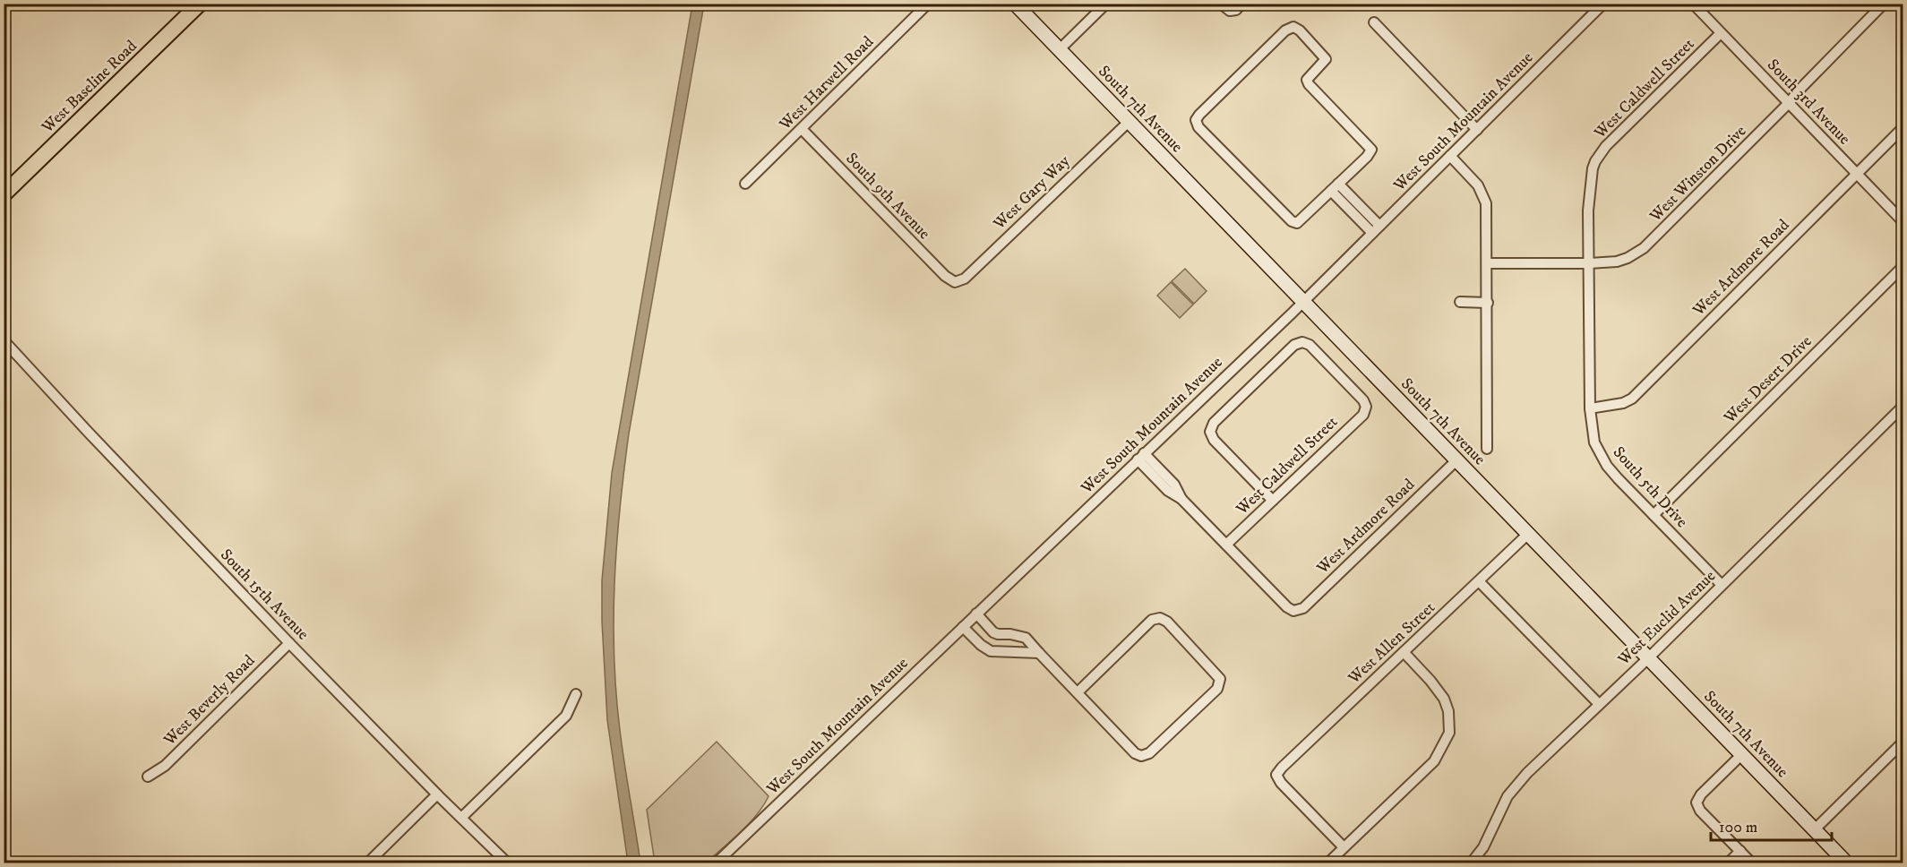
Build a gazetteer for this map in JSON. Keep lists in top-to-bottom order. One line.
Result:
{"streets":{"main road":["West Baseline Road"],"street":["West Harwell Road","West Caldwell Street","South 3rd Avenue","South 7th Avenue","West South Mountain Avenue","West Winston Drive","West Gary Way","South 9th Avenue","West Ardmore Road","West Desert Drive","South 5th Drive","South 15th Avenue","West Euclid Avenue","West Allen Street","West Beverly Road"]},"crossings":[["West Harwell Road","South 9th Avenue"],["West Caldwell Street","South 3rd Avenue"],["West Caldwell Street","West Winston Drive"],["West Caldwell Street","West Ardmore Road"],["West Caldwell Street","South 5th Drive"],["South 3rd Avenue","West Winston Drive"],["South 3rd Avenue","West Ardmore Road"],["South 7th Avenue","West South Mountain Avenue"],["South 7th Avenue","West Gary Way"],["South 7th Avenue","West Ardmore Road"],["South 7th Avenue","West Euclid Avenue"],["South 7th Avenue","West Allen Street"],["West Winston Drive","South 5th Drive"],["West Gary Way","South 9th Avenue"],["West Ardmore Road","South 5th Drive"],["West Desert Drive","South 5th Drive"],["South 5th Drive","West Euclid Avenue"],["South 15th Avenue","West Beverly Road"]],"scale_bar":"100 m"}
